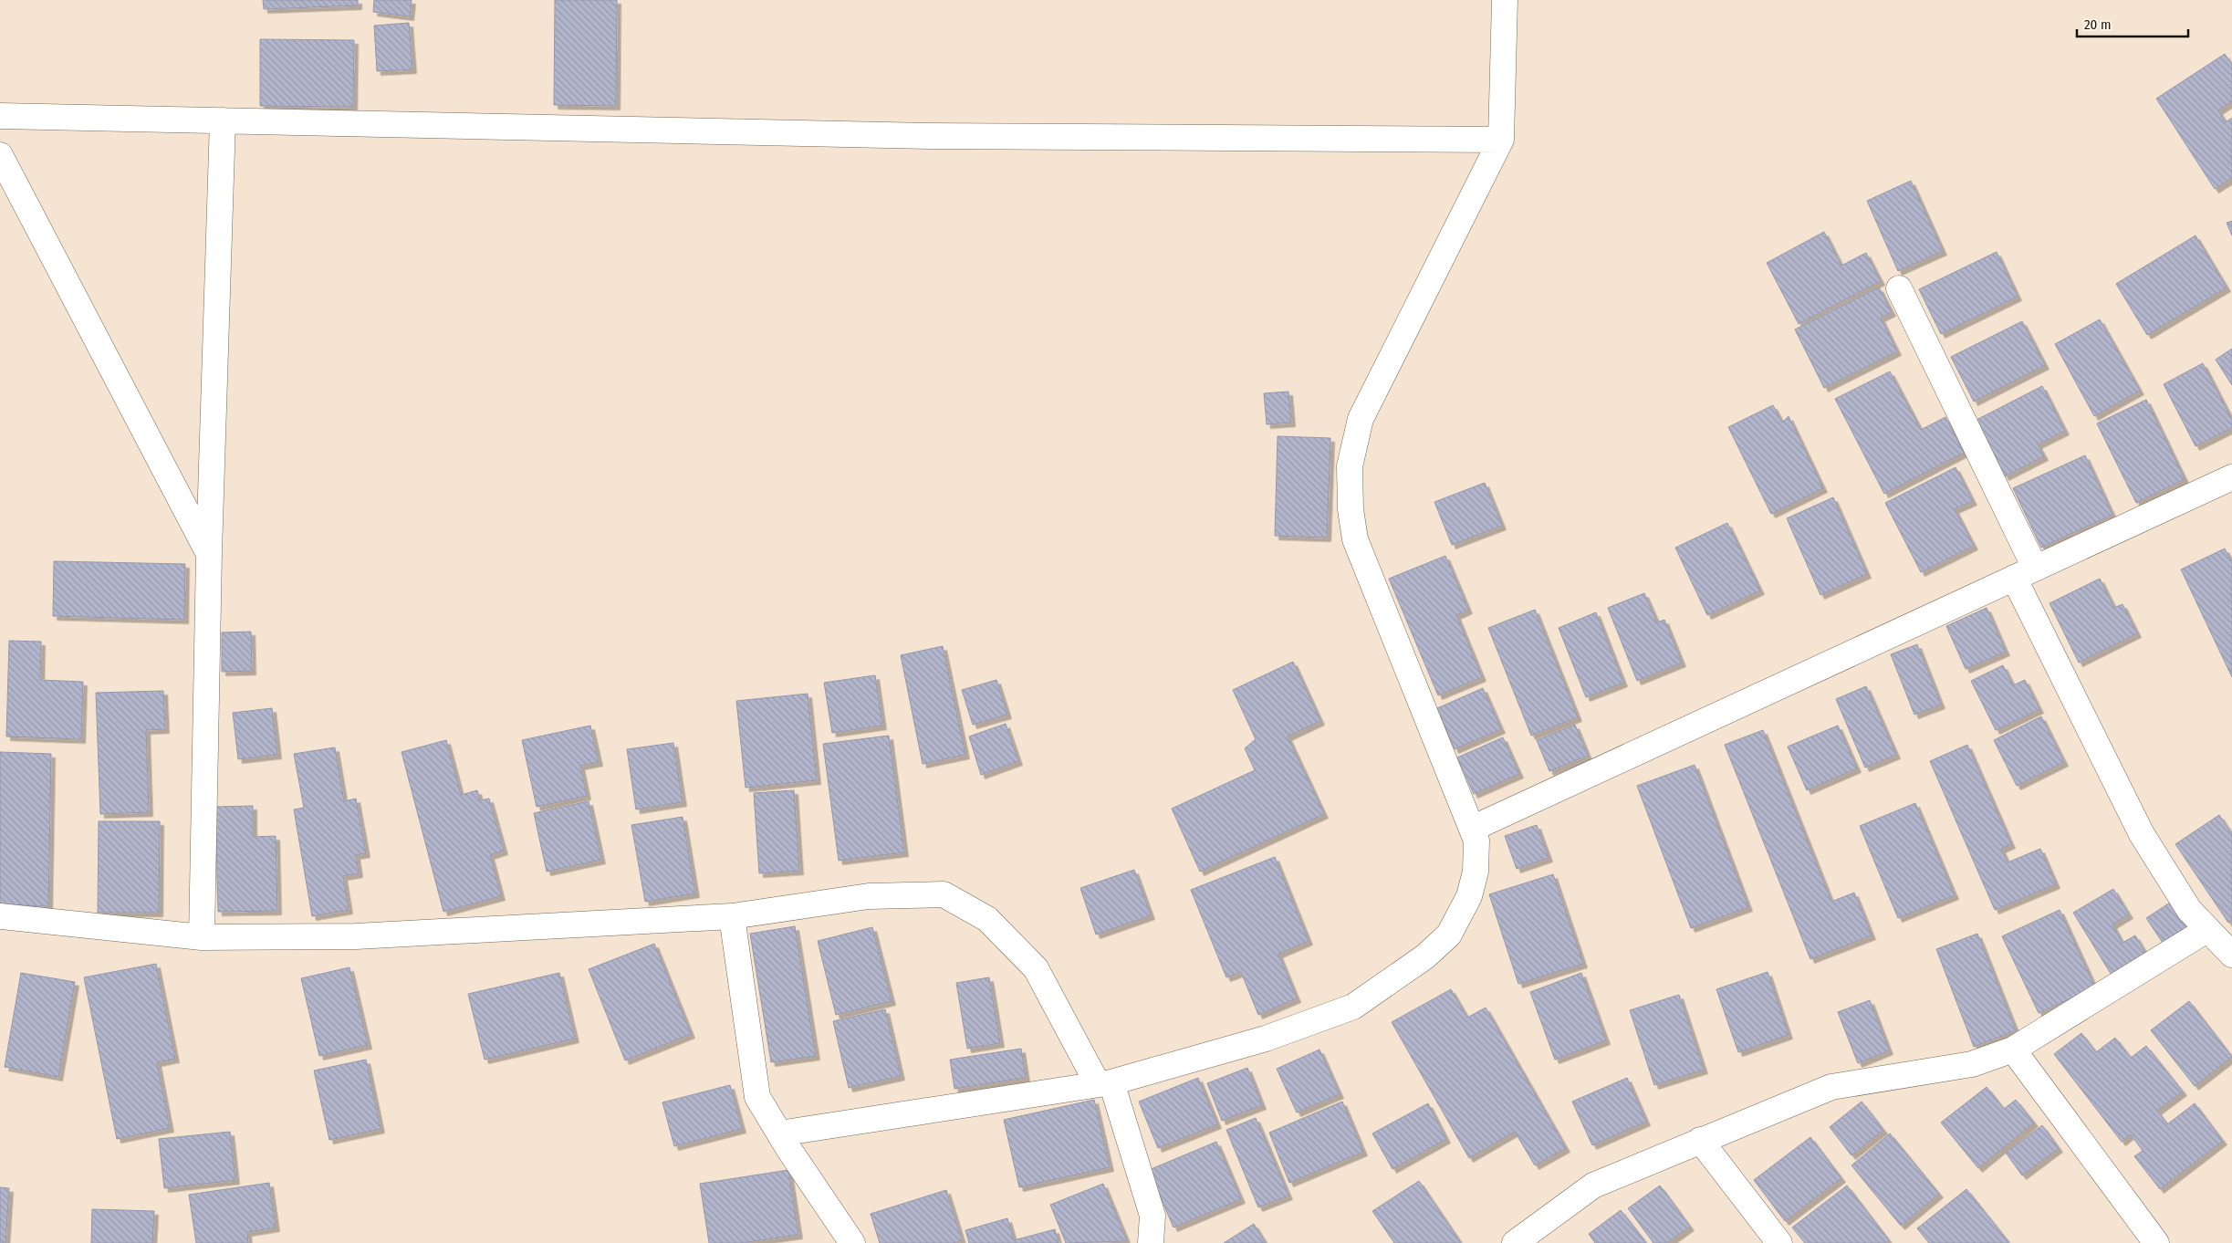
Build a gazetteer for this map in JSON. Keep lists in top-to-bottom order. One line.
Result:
{"scale_bar":"20 m"}
